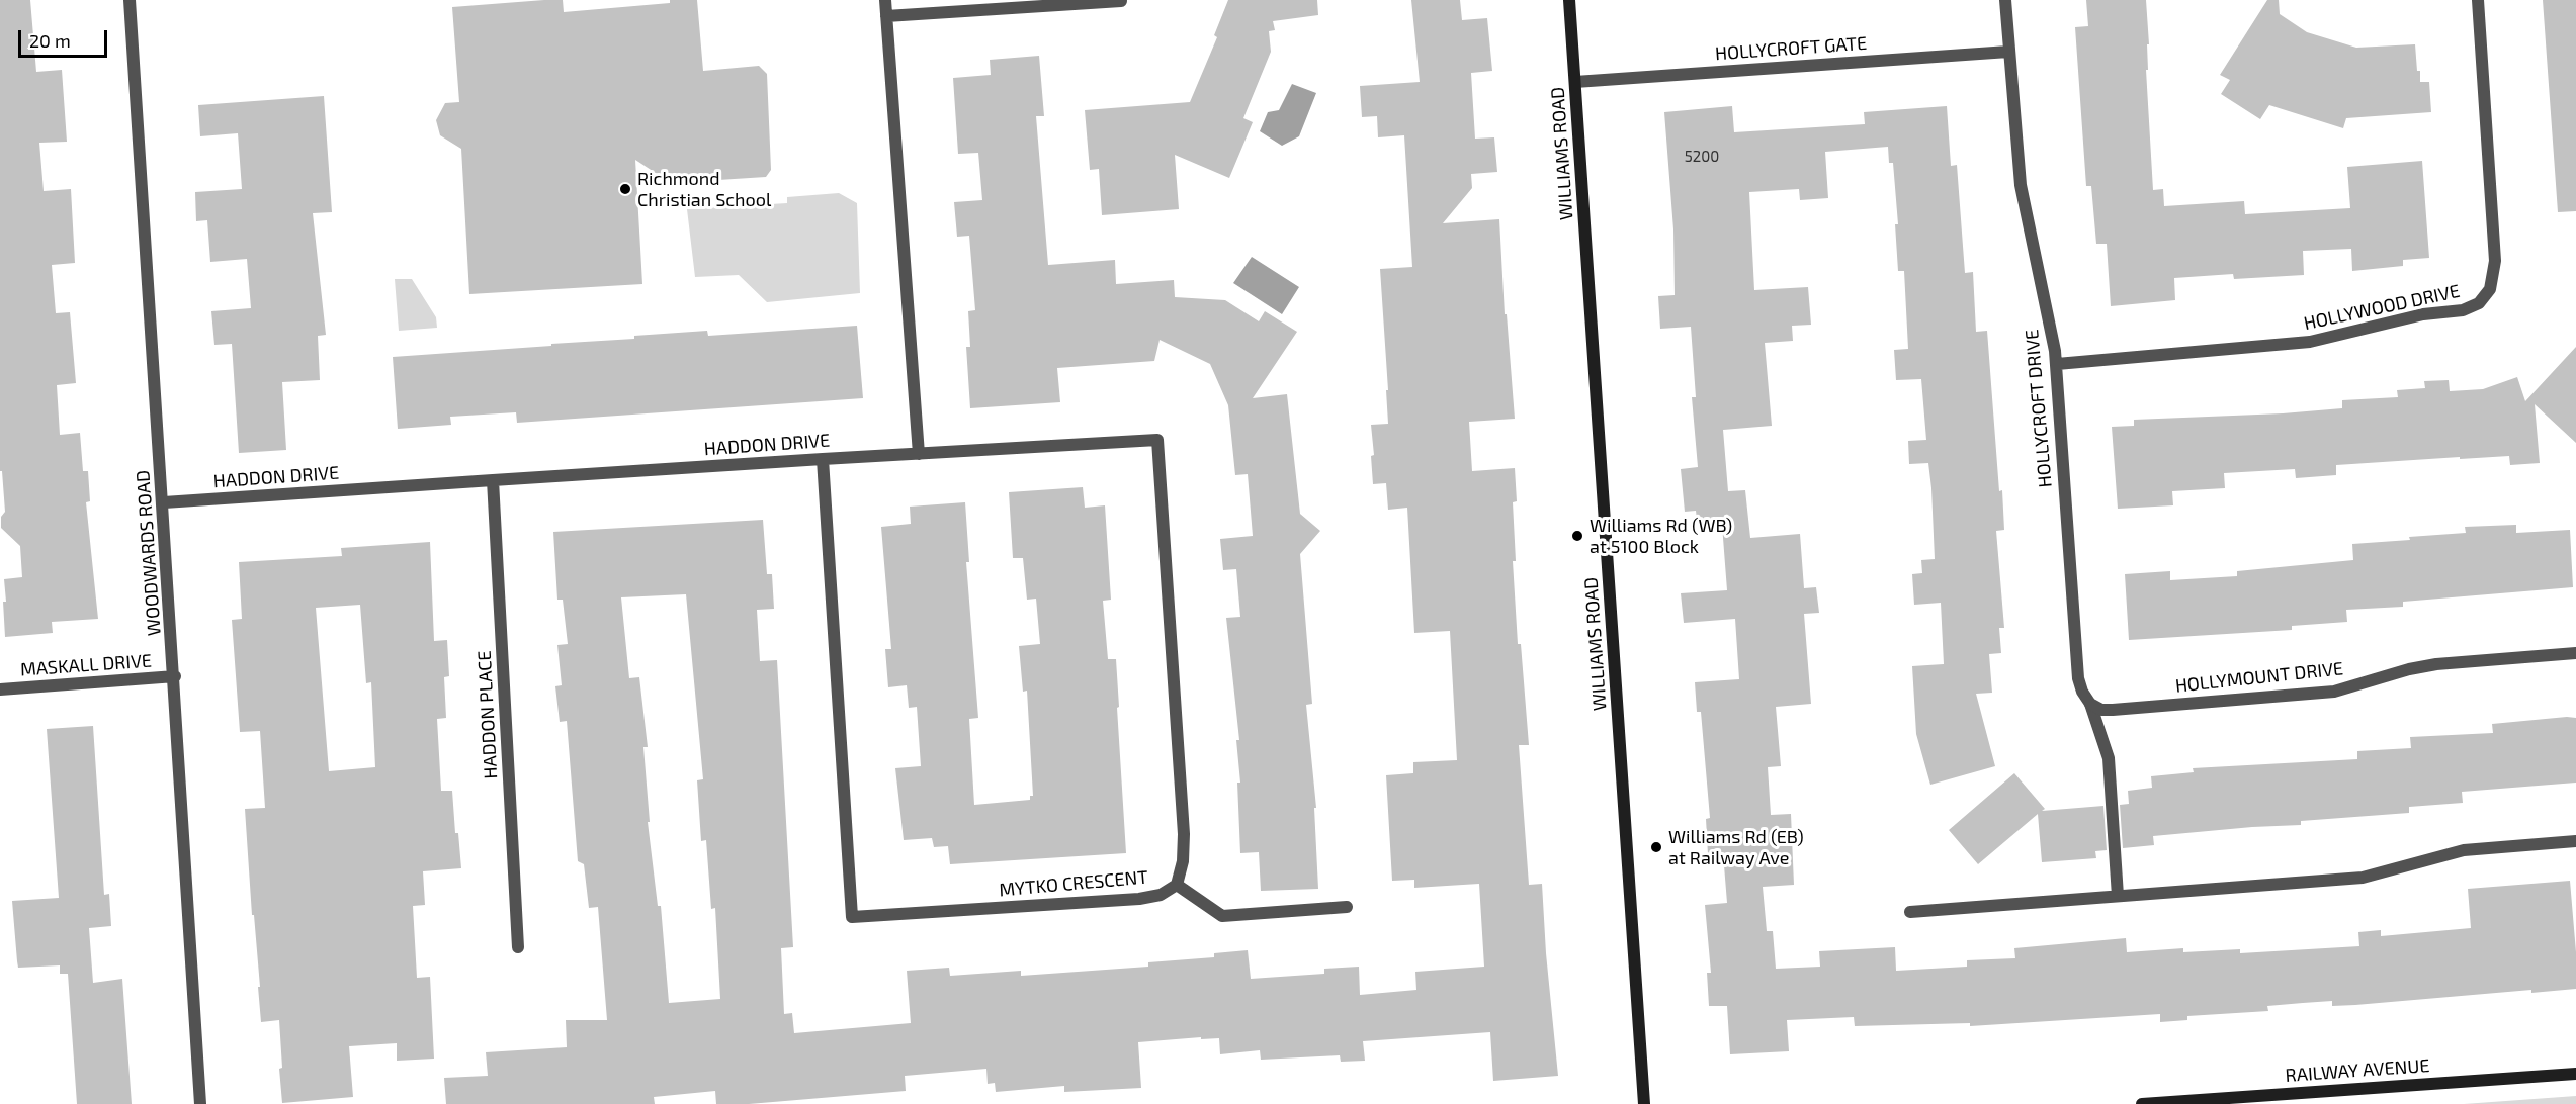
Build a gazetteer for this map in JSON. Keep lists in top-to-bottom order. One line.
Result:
{"streets":{"street":["HOLLYCROFT GATE","WILLIAMS ROAD","HOLLYWOOD DRIVE","HOLLYCROFT DRIVE","HADDON DRIVE","WOODWARDS ROAD","MASKALL DRIVE","HOLLYMOUNT DRIVE","HADDON PLACE","MYTKO CRESCENT","RAILWAY AVENUE"]},"crossings":[["HOLLYCROFT GATE","WILLIAMS ROAD"],["HOLLYCROFT GATE","HOLLYCROFT DRIVE"],["HOLLYWOOD DRIVE","HOLLYCROFT DRIVE"],["HOLLYCROFT DRIVE","HOLLYMOUNT DRIVE"],["HADDON DRIVE","WOODWARDS ROAD"],["HADDON DRIVE","HADDON PLACE"],["HADDON DRIVE","MYTKO CRESCENT"],["WOODWARDS ROAD","MASKALL DRIVE"]],"places":["Richmond Christian School","Williams Rd (WB) at 5100 Block","Williams Rd (EB) at Railway Ave"],"house_numbers":["5200"],"scale_bar":"20 m"}
